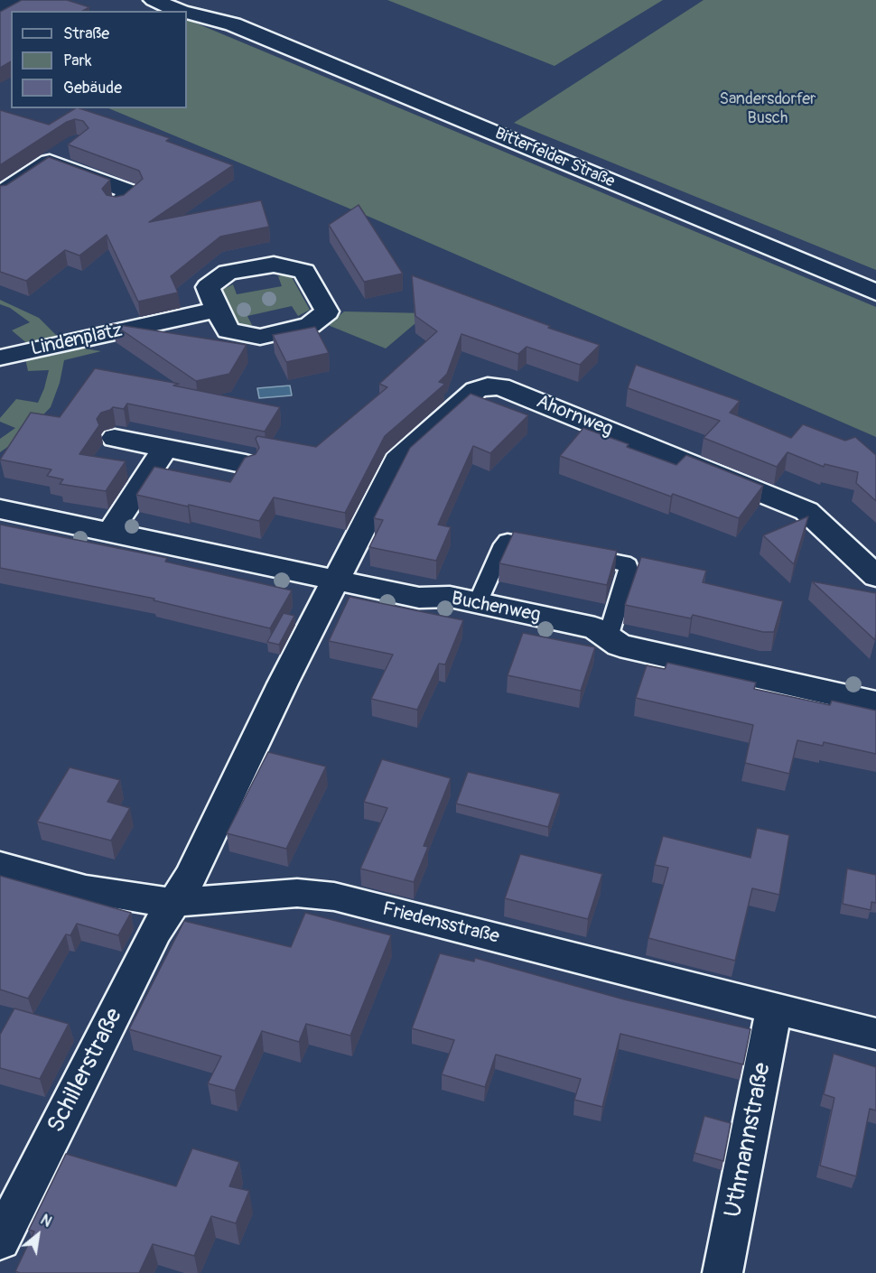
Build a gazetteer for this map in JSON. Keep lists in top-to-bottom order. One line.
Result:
{"streets":{"street":["Bitterfelder Straße","Lindenplatz","Ahornweg","Buchenweg","Friedensstraße","Schillerstraße","Uthmannstraße"]},"crossings":[["Ahornweg","Buchenweg"],["Ahornweg","Friedensstraße"],["Ahornweg","Schillerstraße"],["Friedensstraße","Schillerstraße"],["Friedensstraße","Uthmannstraße"]],"parks":["Sandersdorfer Busch"],"legend":["Straße","Park","Gebäude"],"north":"top right"}
